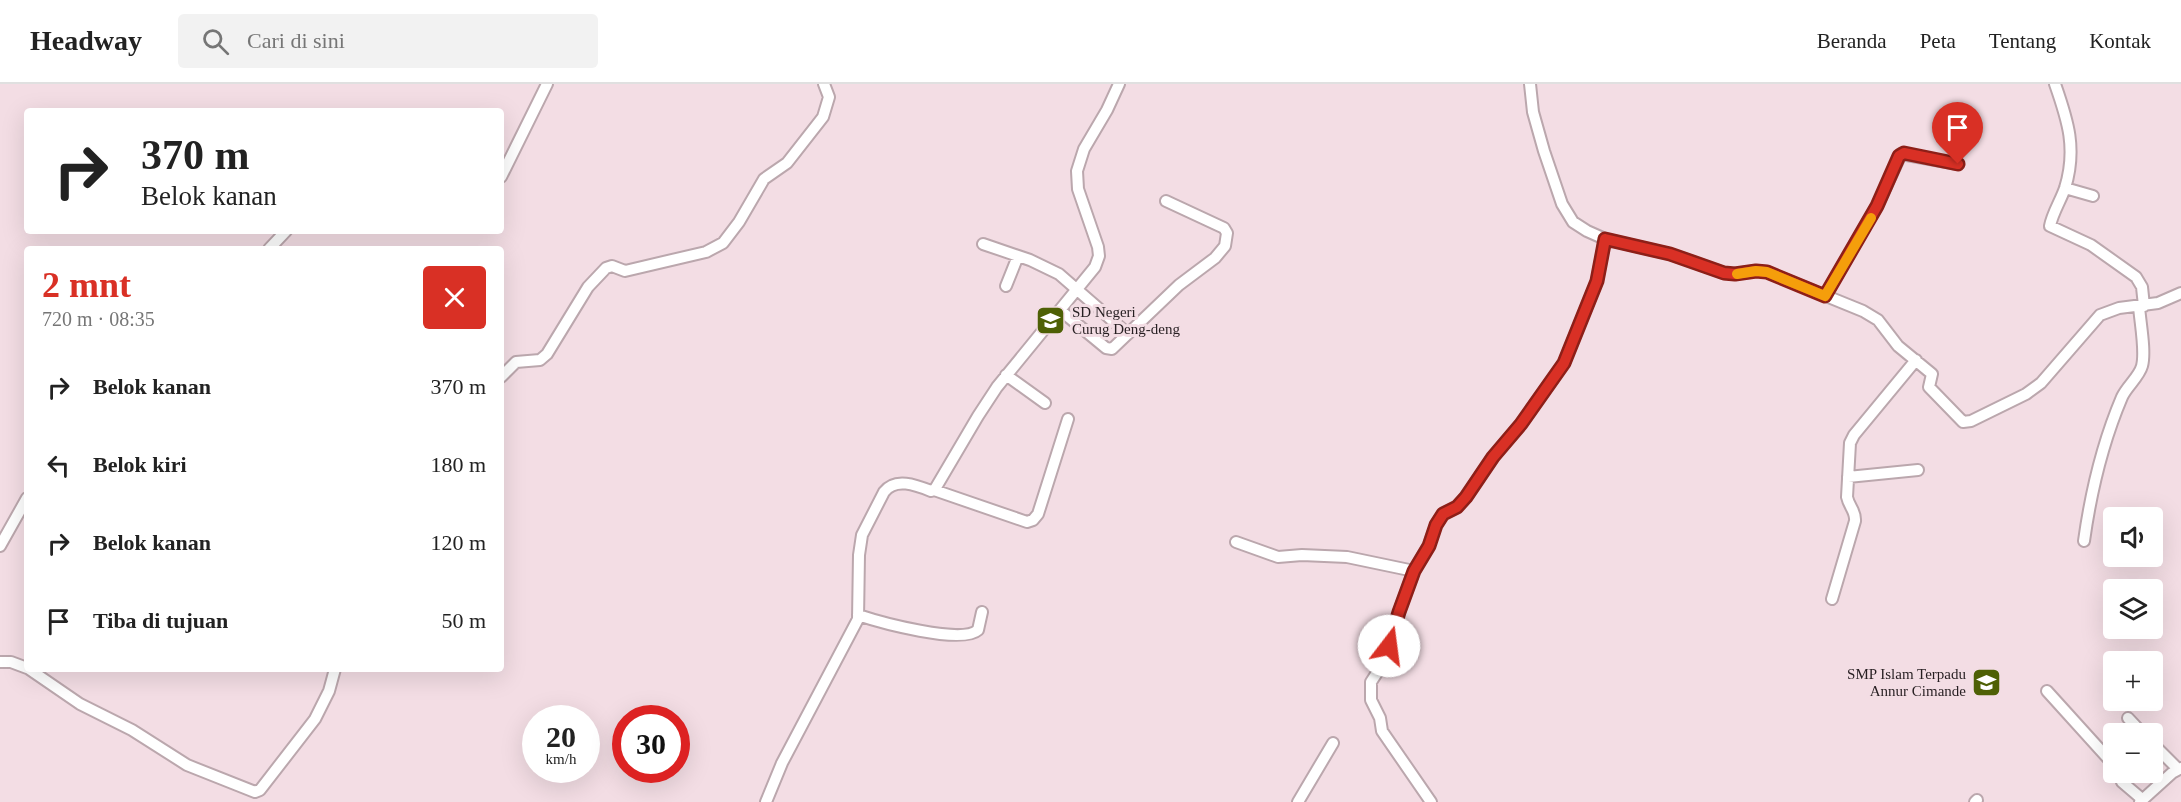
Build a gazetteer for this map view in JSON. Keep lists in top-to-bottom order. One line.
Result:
{"places":{"school or university":["SD Negeri Curug Deng-deng","SMP Islam Terpadu Annur Cimande"]},"page":{"header":"Headway","search":"Cari di sini","nav":["Beranda","Peta","Tentang","Kontak"],"turn":["370 m","Belok kanan"],"heading":["2 mnt","720 m · 08:35"],"list":[{"name":"Belok kanan","value":"370 m"},{"name":"Belok kiri","value":"180 m"},{"name":"Belok kanan","value":"120 m"},{"name":"Tiba di tujuan","value":"50 m"}],"map_buttons":["+","−"],"speed":"20 km/h","limit":"30"}}
